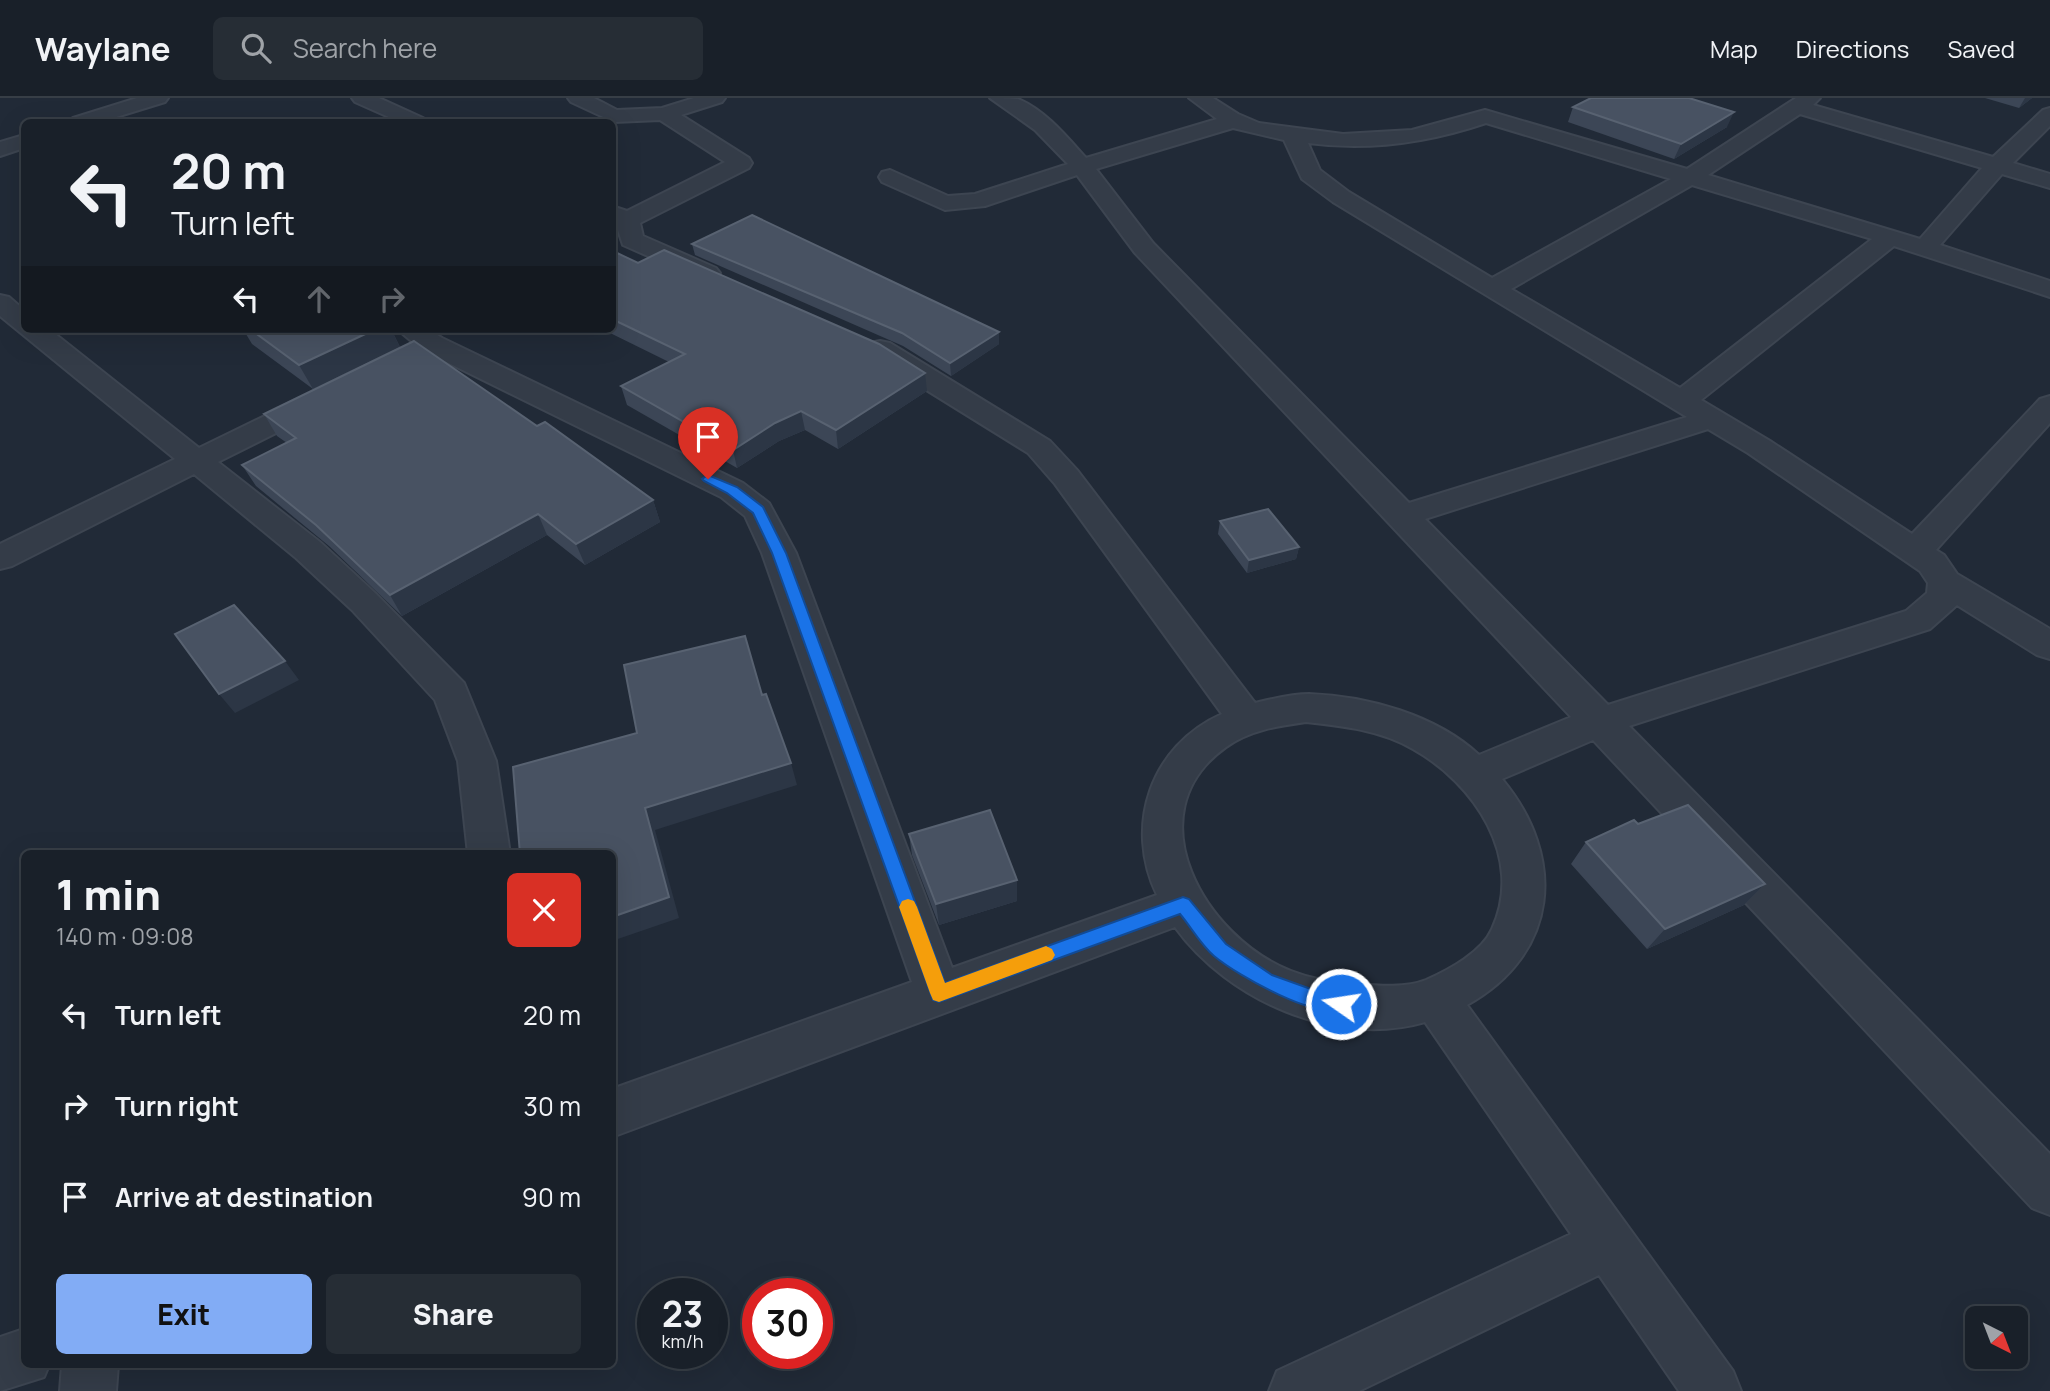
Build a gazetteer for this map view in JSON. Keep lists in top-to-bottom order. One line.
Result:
{"north":"bottom right","page":{"header":"Waylane","search":"Search here","nav":["Map","Directions","Saved"],"turn":["20 m","Turn left"],"heading":["1 min","140 m · 09:08"],"list":[{"name":"Turn left","value":"20 m"},{"name":"Turn right","value":"30 m"},{"name":"Arrive at destination","value":"90 m"}],"buttons":["Exit","Share"],"speed":"23 km/h","limit":"30"}}
